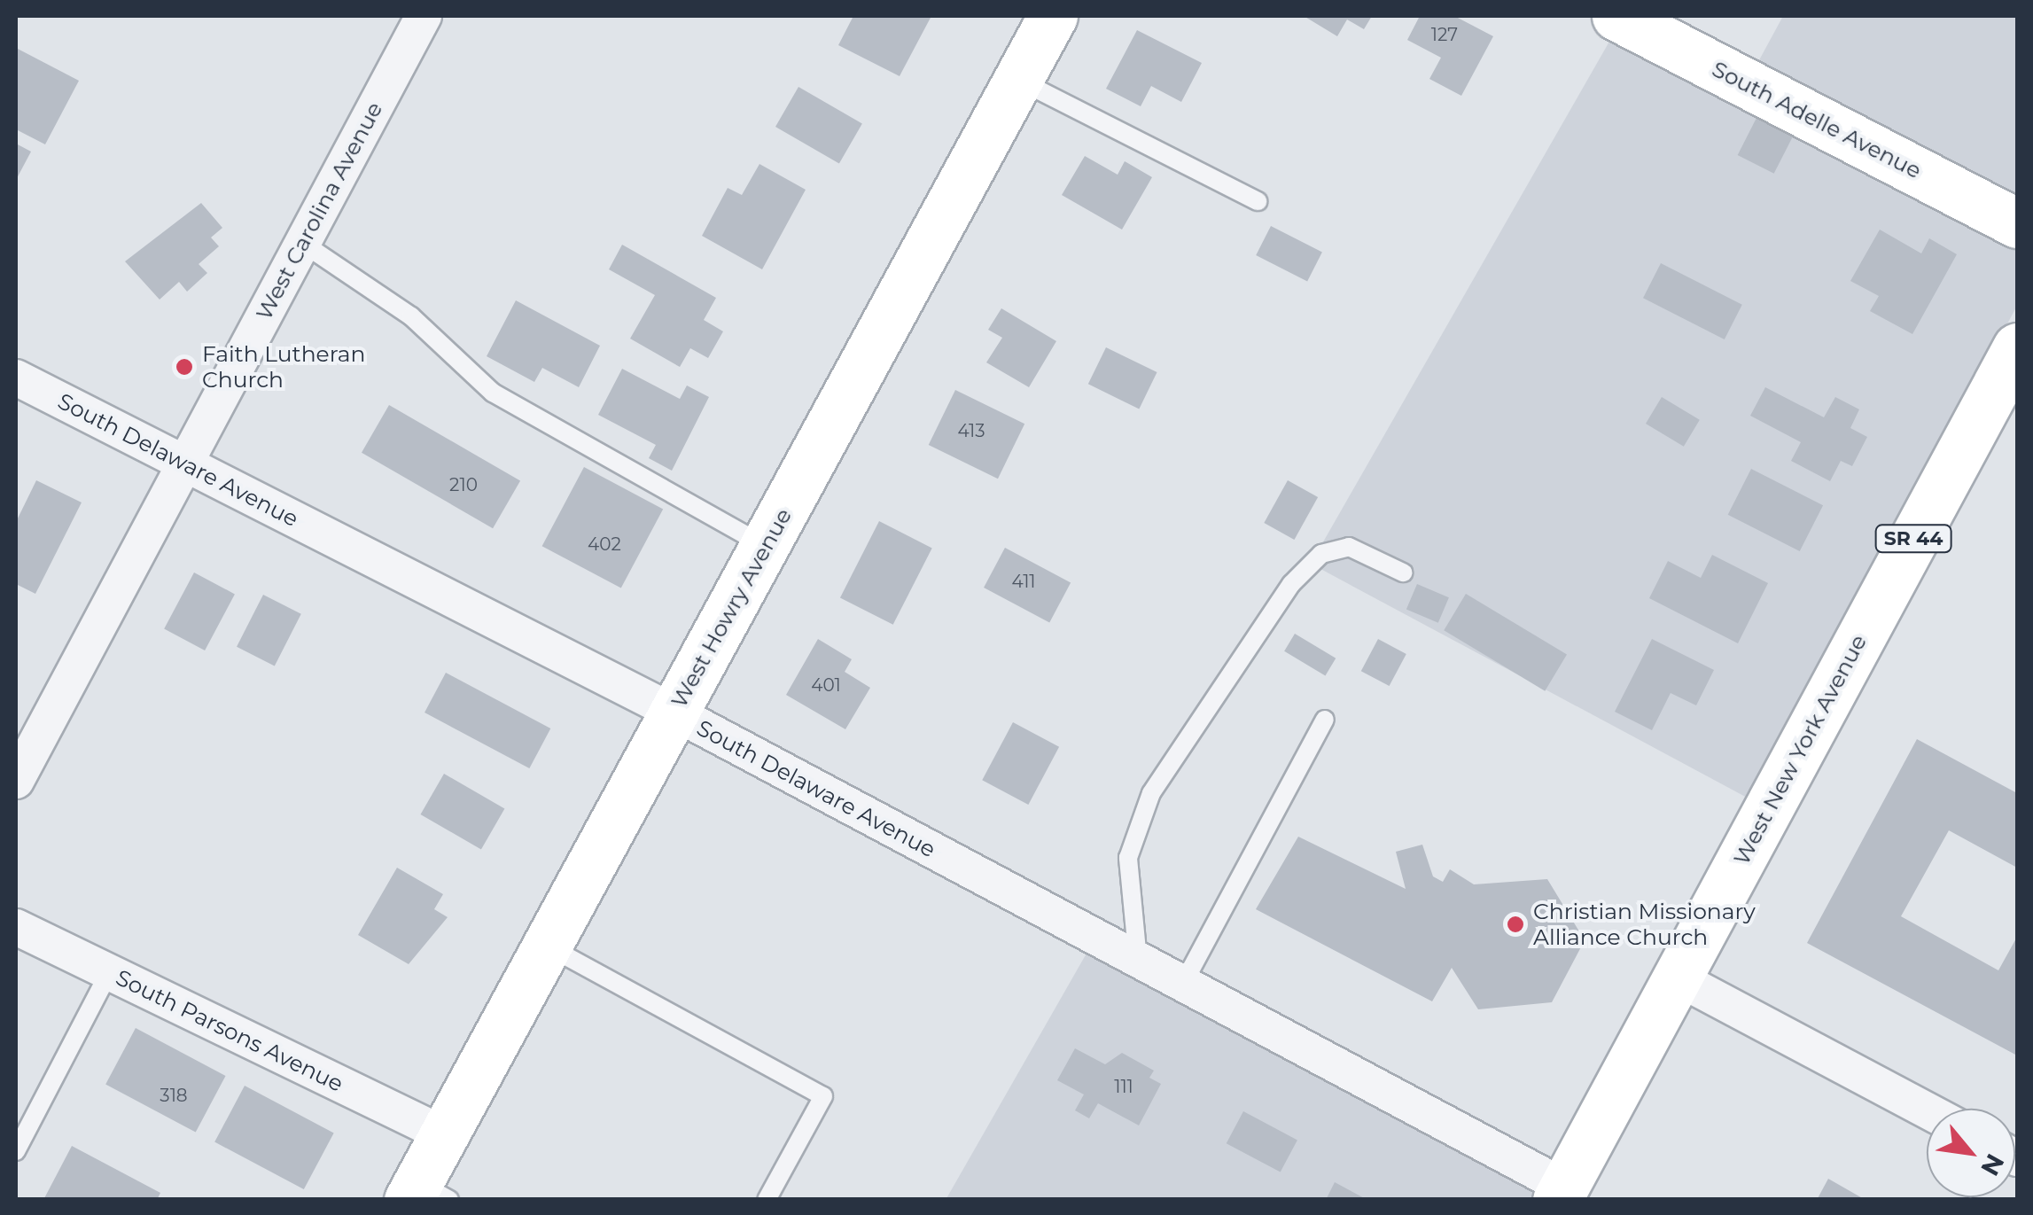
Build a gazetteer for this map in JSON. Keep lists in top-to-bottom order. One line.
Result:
{"streets":{"street":["South Adelle Avenue","West Carolina Avenue","South Delaware Avenue","SR 44","West Howry Avenue","West New York Avenue","South Parsons Avenue"]},"crossings":[["West Carolina Avenue","South Delaware Avenue"],["South Delaware Avenue","West Howry Avenue"],["South Delaware Avenue","West New York Avenue"],["West Howry Avenue","South Parsons Avenue"]],"places":["Faith Lutheran Church","Christian Missionary Alliance Church"],"house_numbers":["127","413","210","402","411","401","111","318"],"north":"bottom right"}
